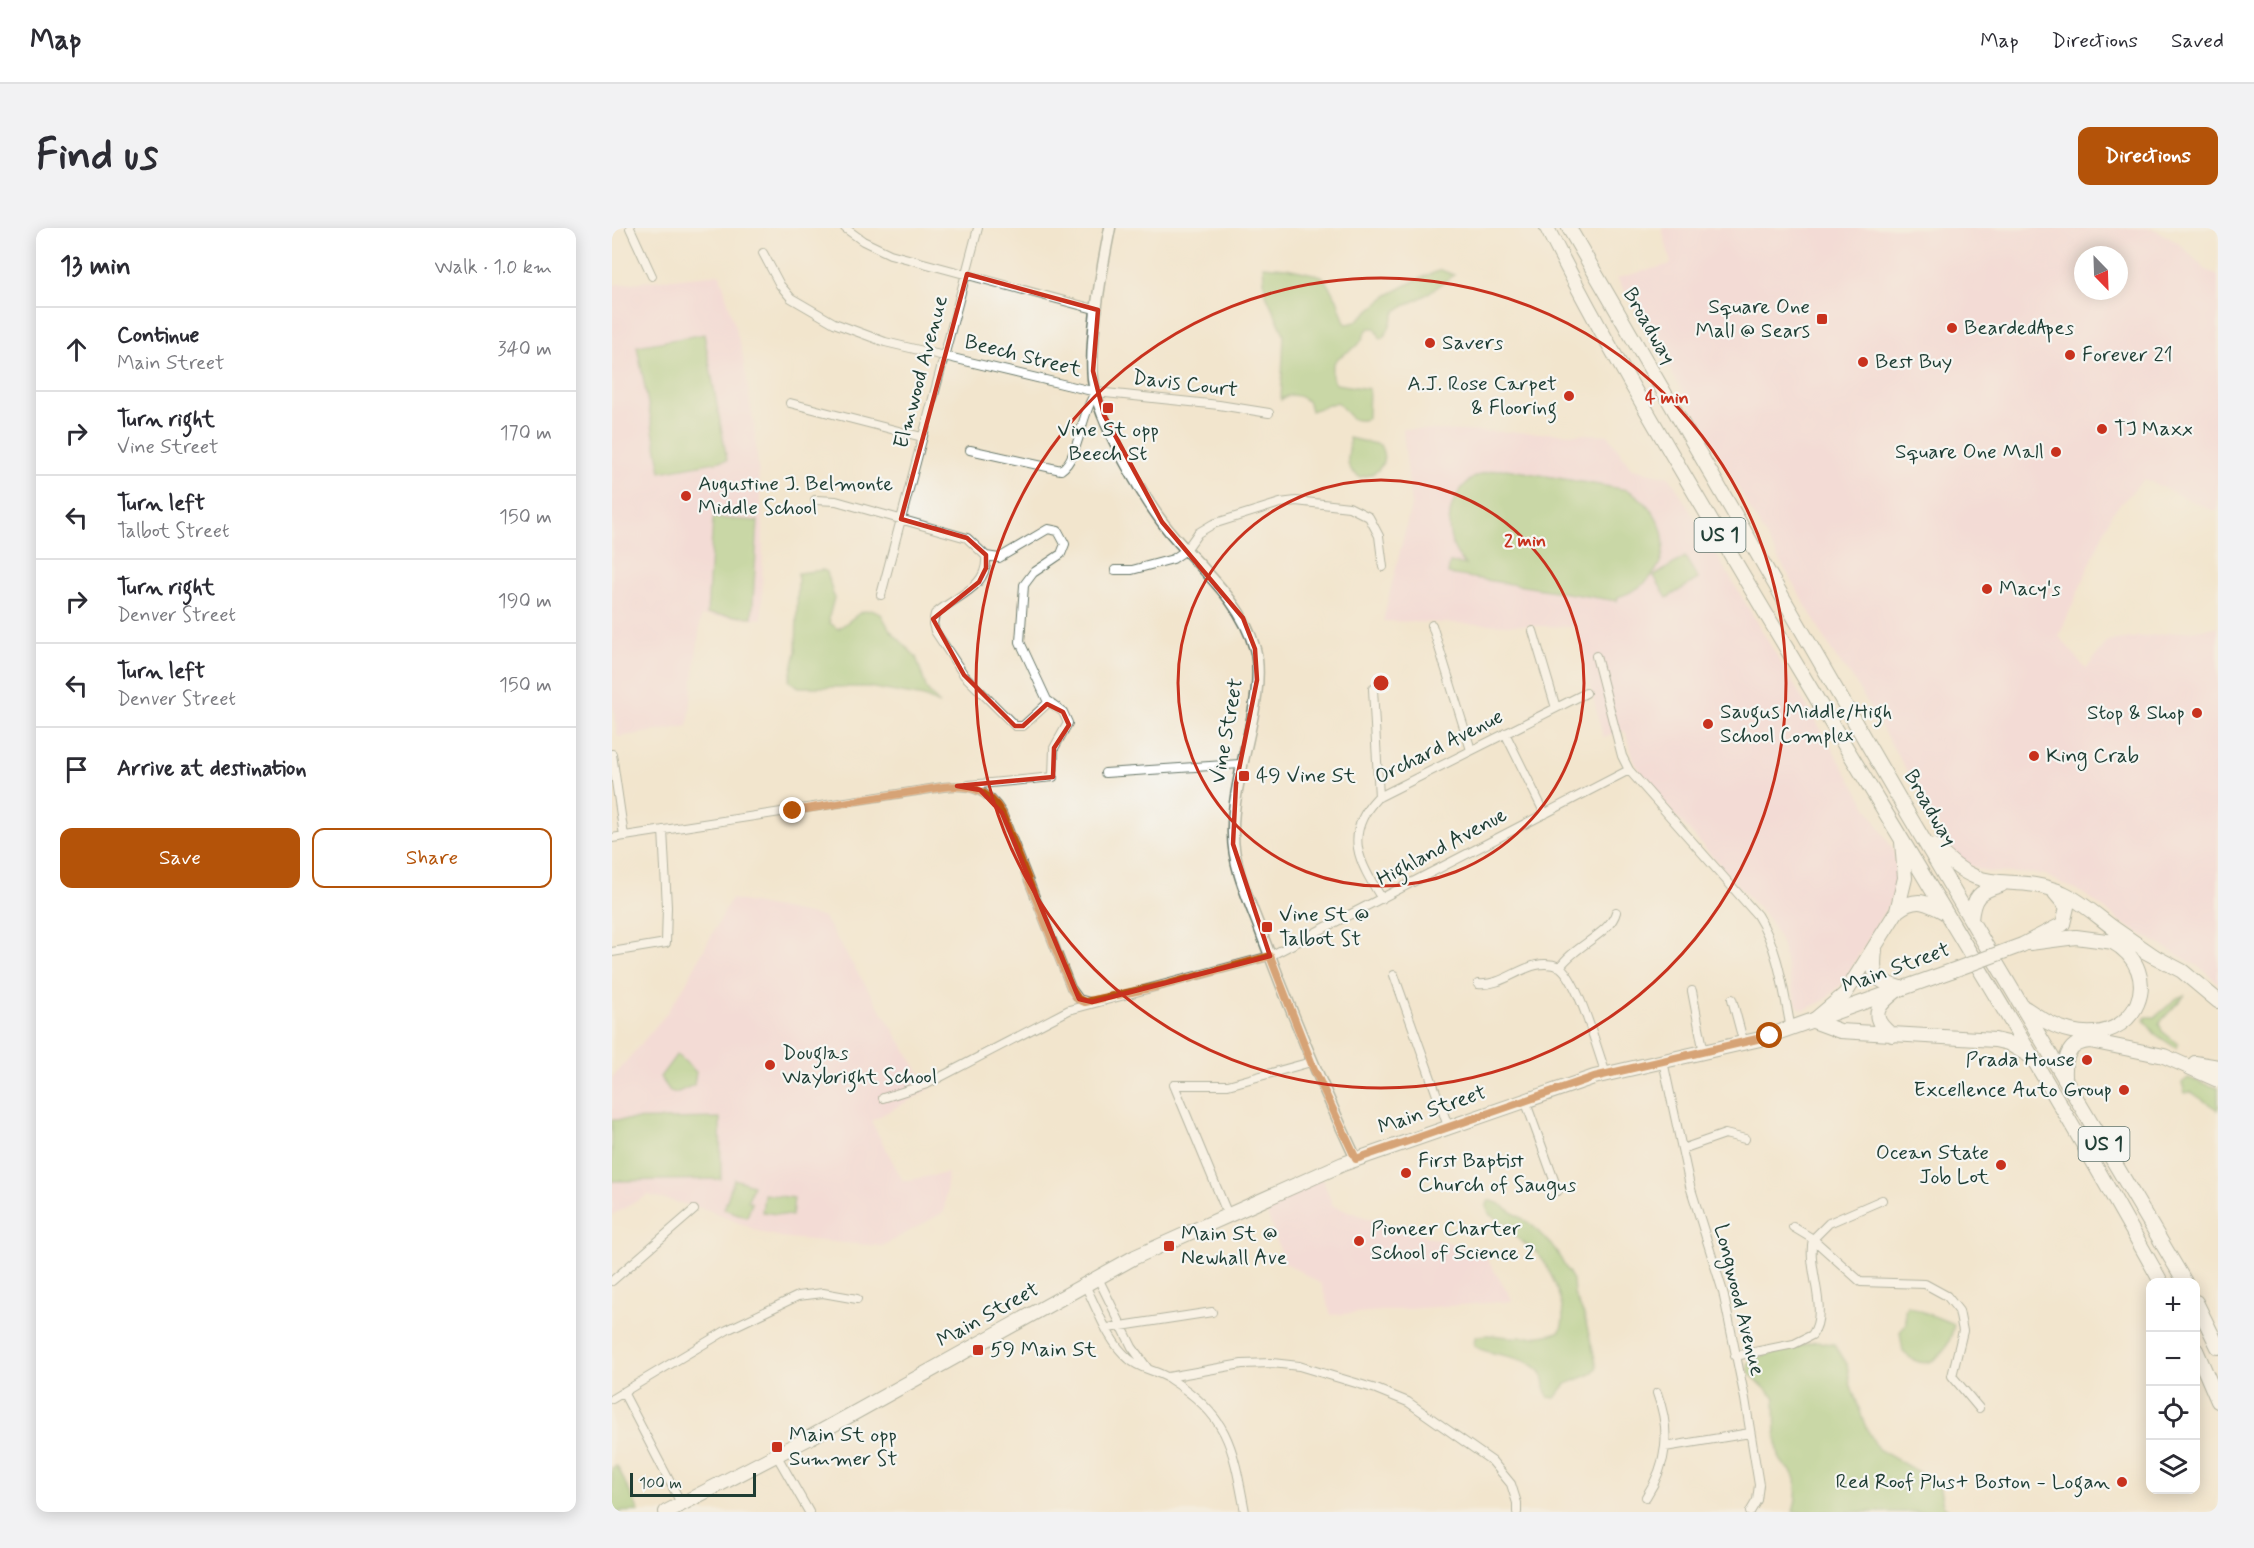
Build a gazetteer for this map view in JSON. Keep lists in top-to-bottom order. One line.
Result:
{"streets":{"main road":["Broadway","US 1","Main Street"],"street":["Beech Street","Elmwood Avenue","Davis Court","Vine Street","Orchard Avenue","Highland Avenue","Longwood Avenue"]},"crossings":[["Beech Street","Elmwood Avenue"],["Beech Street","Davis Court"],["Beech Street","Vine Street"],["Davis Court","Vine Street"],["Vine Street","Highland Avenue"],["Vine Street","Main Street"],["Orchard Avenue","Highland Avenue"],["Main Street","Longwood Avenue"]],"places":{"transit":["Square One Mall @ Sears","Vine St opp Beech St","49 Vine St","Vine St @ Talbot St","Main St @ Newhall Ave","59 Main St","Main St opp Summer St"],"other":["BeardedApes","Savers","Forever 21","Best Buy","A.J. Rose Carpet & Flooring","TJ Maxx","Square One Mall","Augustine J. Belmonte Middle School","Macy's","Stop & Shop","Saugus Middle/High School Complex","King Crab","Prada House","Douglas Waybright School","Excellence Auto Group","Ocean State Job Lot","First Baptist Church of Saugus","Pioneer Charter School of Science 2","Red Roof Plus+ Boston - Logan"]},"scale_bar":"100 m","north":"bottom right","page":{"header":"Map","nav":["Map","Directions","Saved"],"buttons":["Directions",["Save","Share"]],"title":"Find us","heading":["13 min","Walk · 1.0 km"],"list":[["Continue","Main Street","340 m"],["Turn right","Vine Street","170 m"],["Turn left","Talbot Street","150 m"],["Turn right","Denver Street","190 m"],["Turn left","Denver Street","150 m"],"Arrive at destination"],"map_buttons":["+","−"],"scale":"100 m"},"rings":["4 min","2 min"]}
